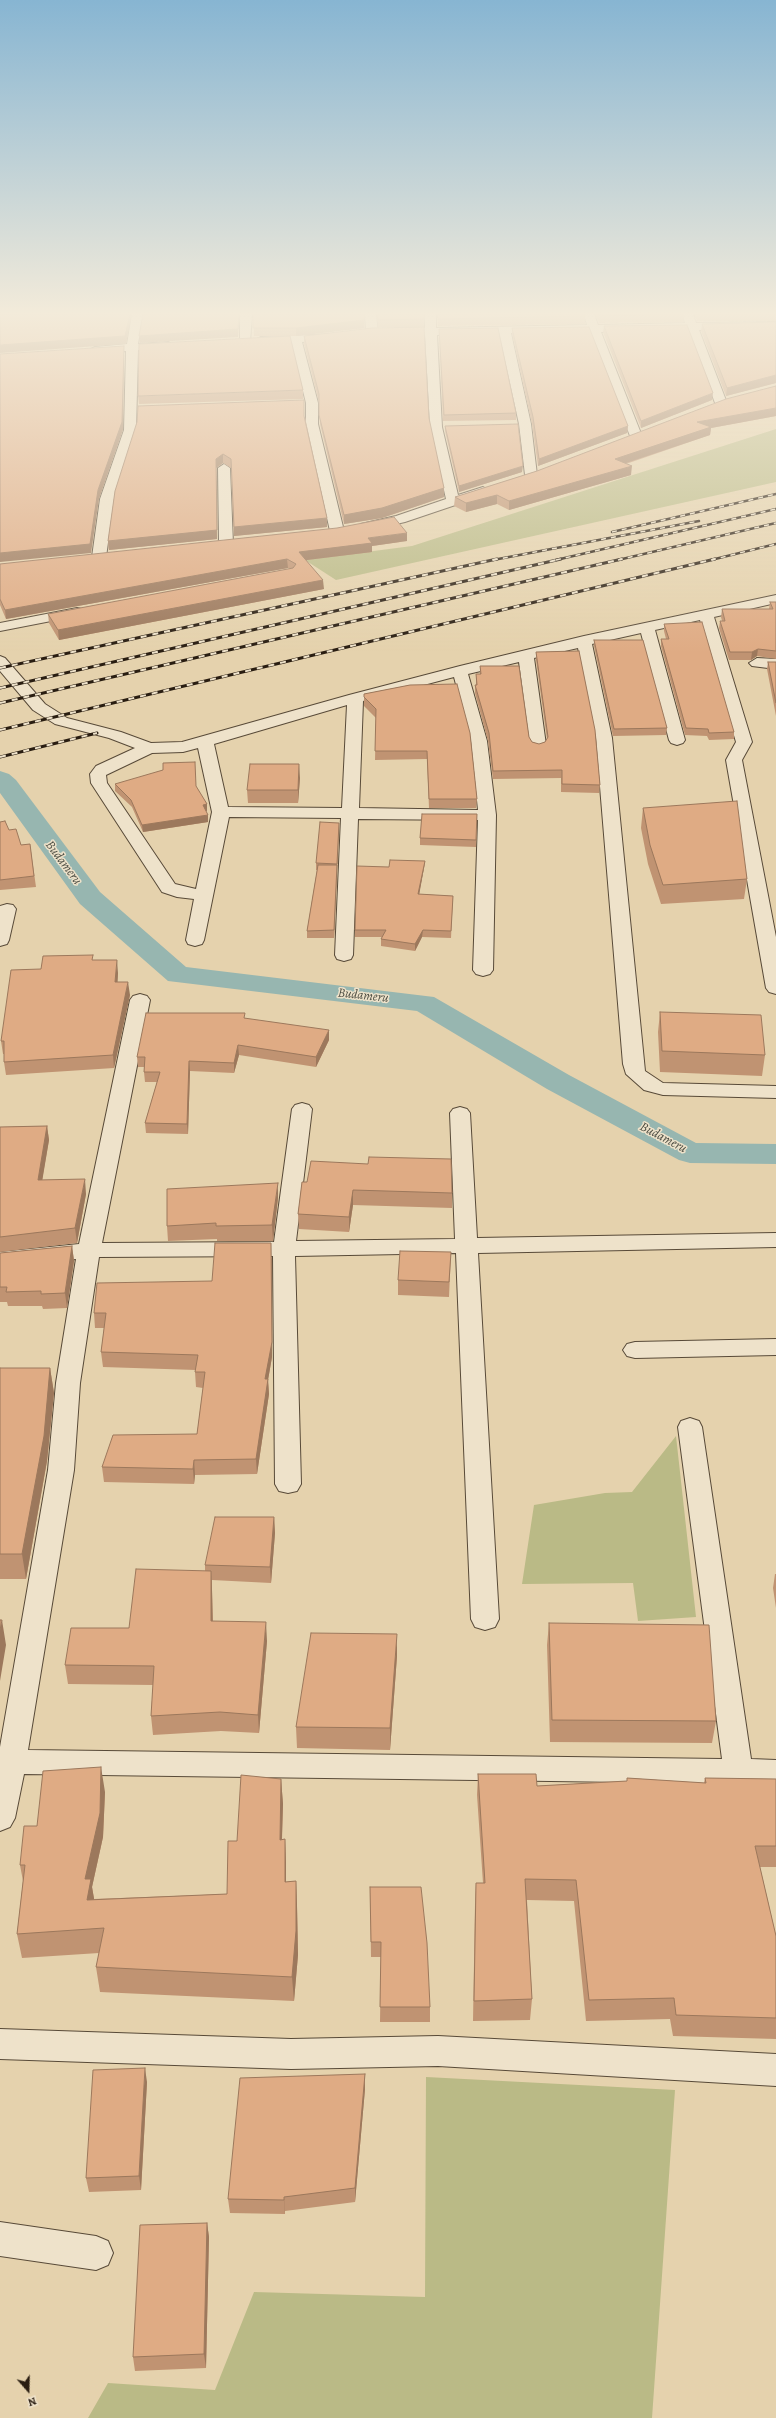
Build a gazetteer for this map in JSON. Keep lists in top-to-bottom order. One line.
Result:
{"water":["Budameru"],"north":"bottom"}
